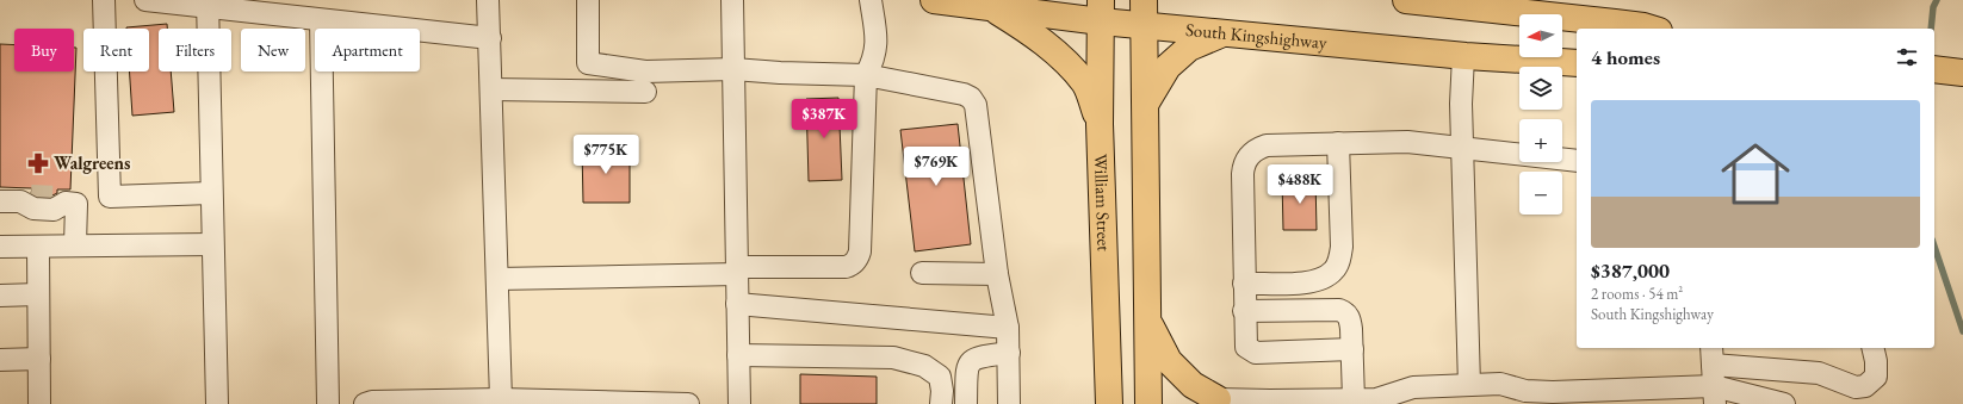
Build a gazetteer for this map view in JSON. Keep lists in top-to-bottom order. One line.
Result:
{"streets":{"main road":["South Kingshighway","William Street"]},"crossings":[["South Kingshighway","William Street"]],"places":{"pharmacy":["Walgreens"]},"north":"left","page":{"map_buttons":["+","−"],"chip":["Buy","Rent","Filters","New","Apartment"],"heading":"4 homes","list":[{"name":"$387,000","note":"2 rooms · 54 m² · South Kingshighway"}],"price":["$387K","$775K","$769K","$488K"]}}
